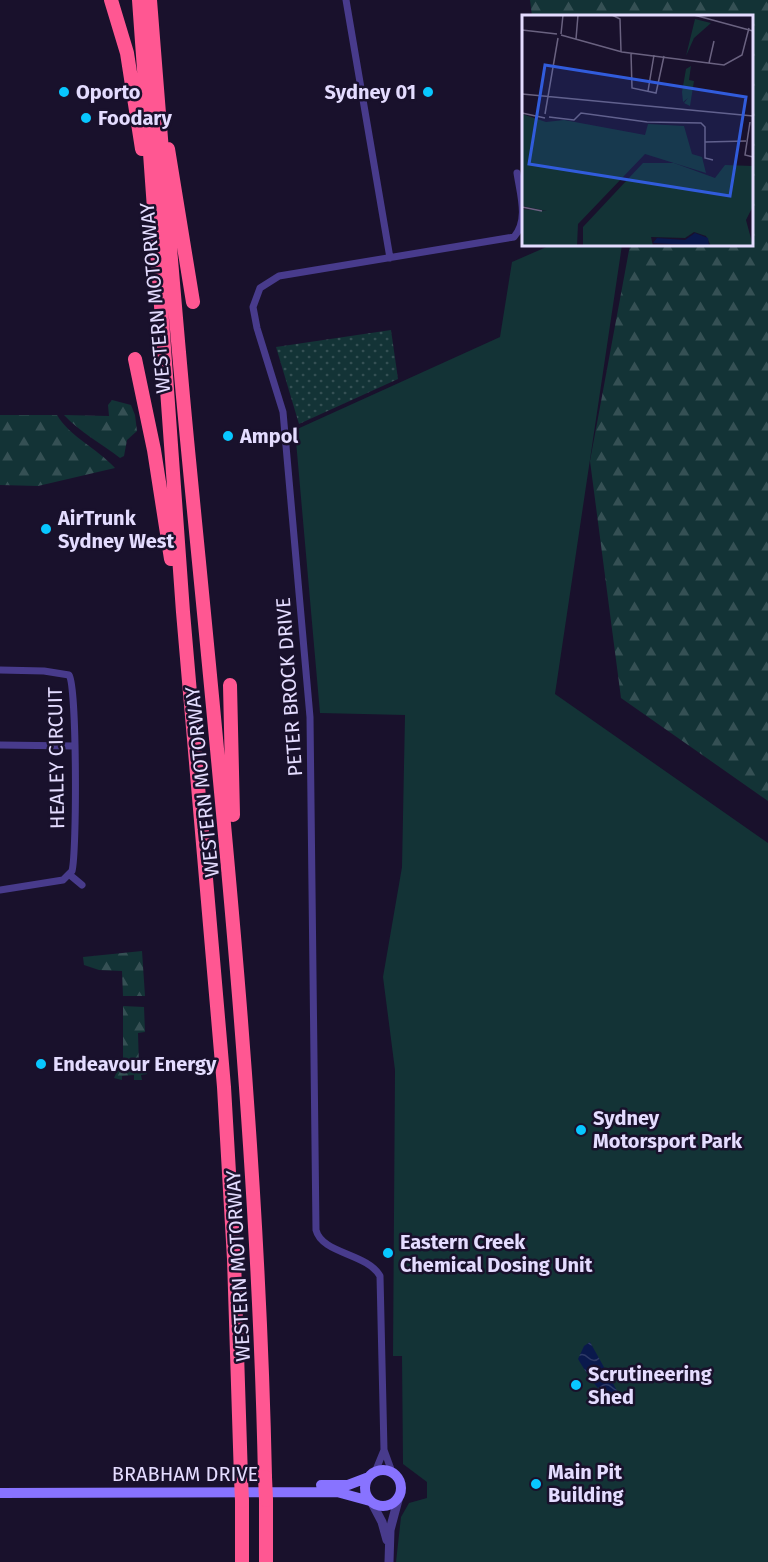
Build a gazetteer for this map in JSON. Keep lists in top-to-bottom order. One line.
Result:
{"streets":{"highway":["WESTERN MOTORWAY"],"main road":["BRABHAM DRIVE"],"street":["PETER BROCK DRIVE","HEALEY CIRCUIT"]},"crossings":[["PETER BROCK DRIVE","BRABHAM DRIVE"]],"places":["Oporto","Sydney 01","Foodary","Ampol","AirTrunk Sydney West","Endeavour Energy","Sydney Motorsport Park","Eastern Creek Chemical Dosing Unit","Scrutineering Shed","Main Pit Building"]}
